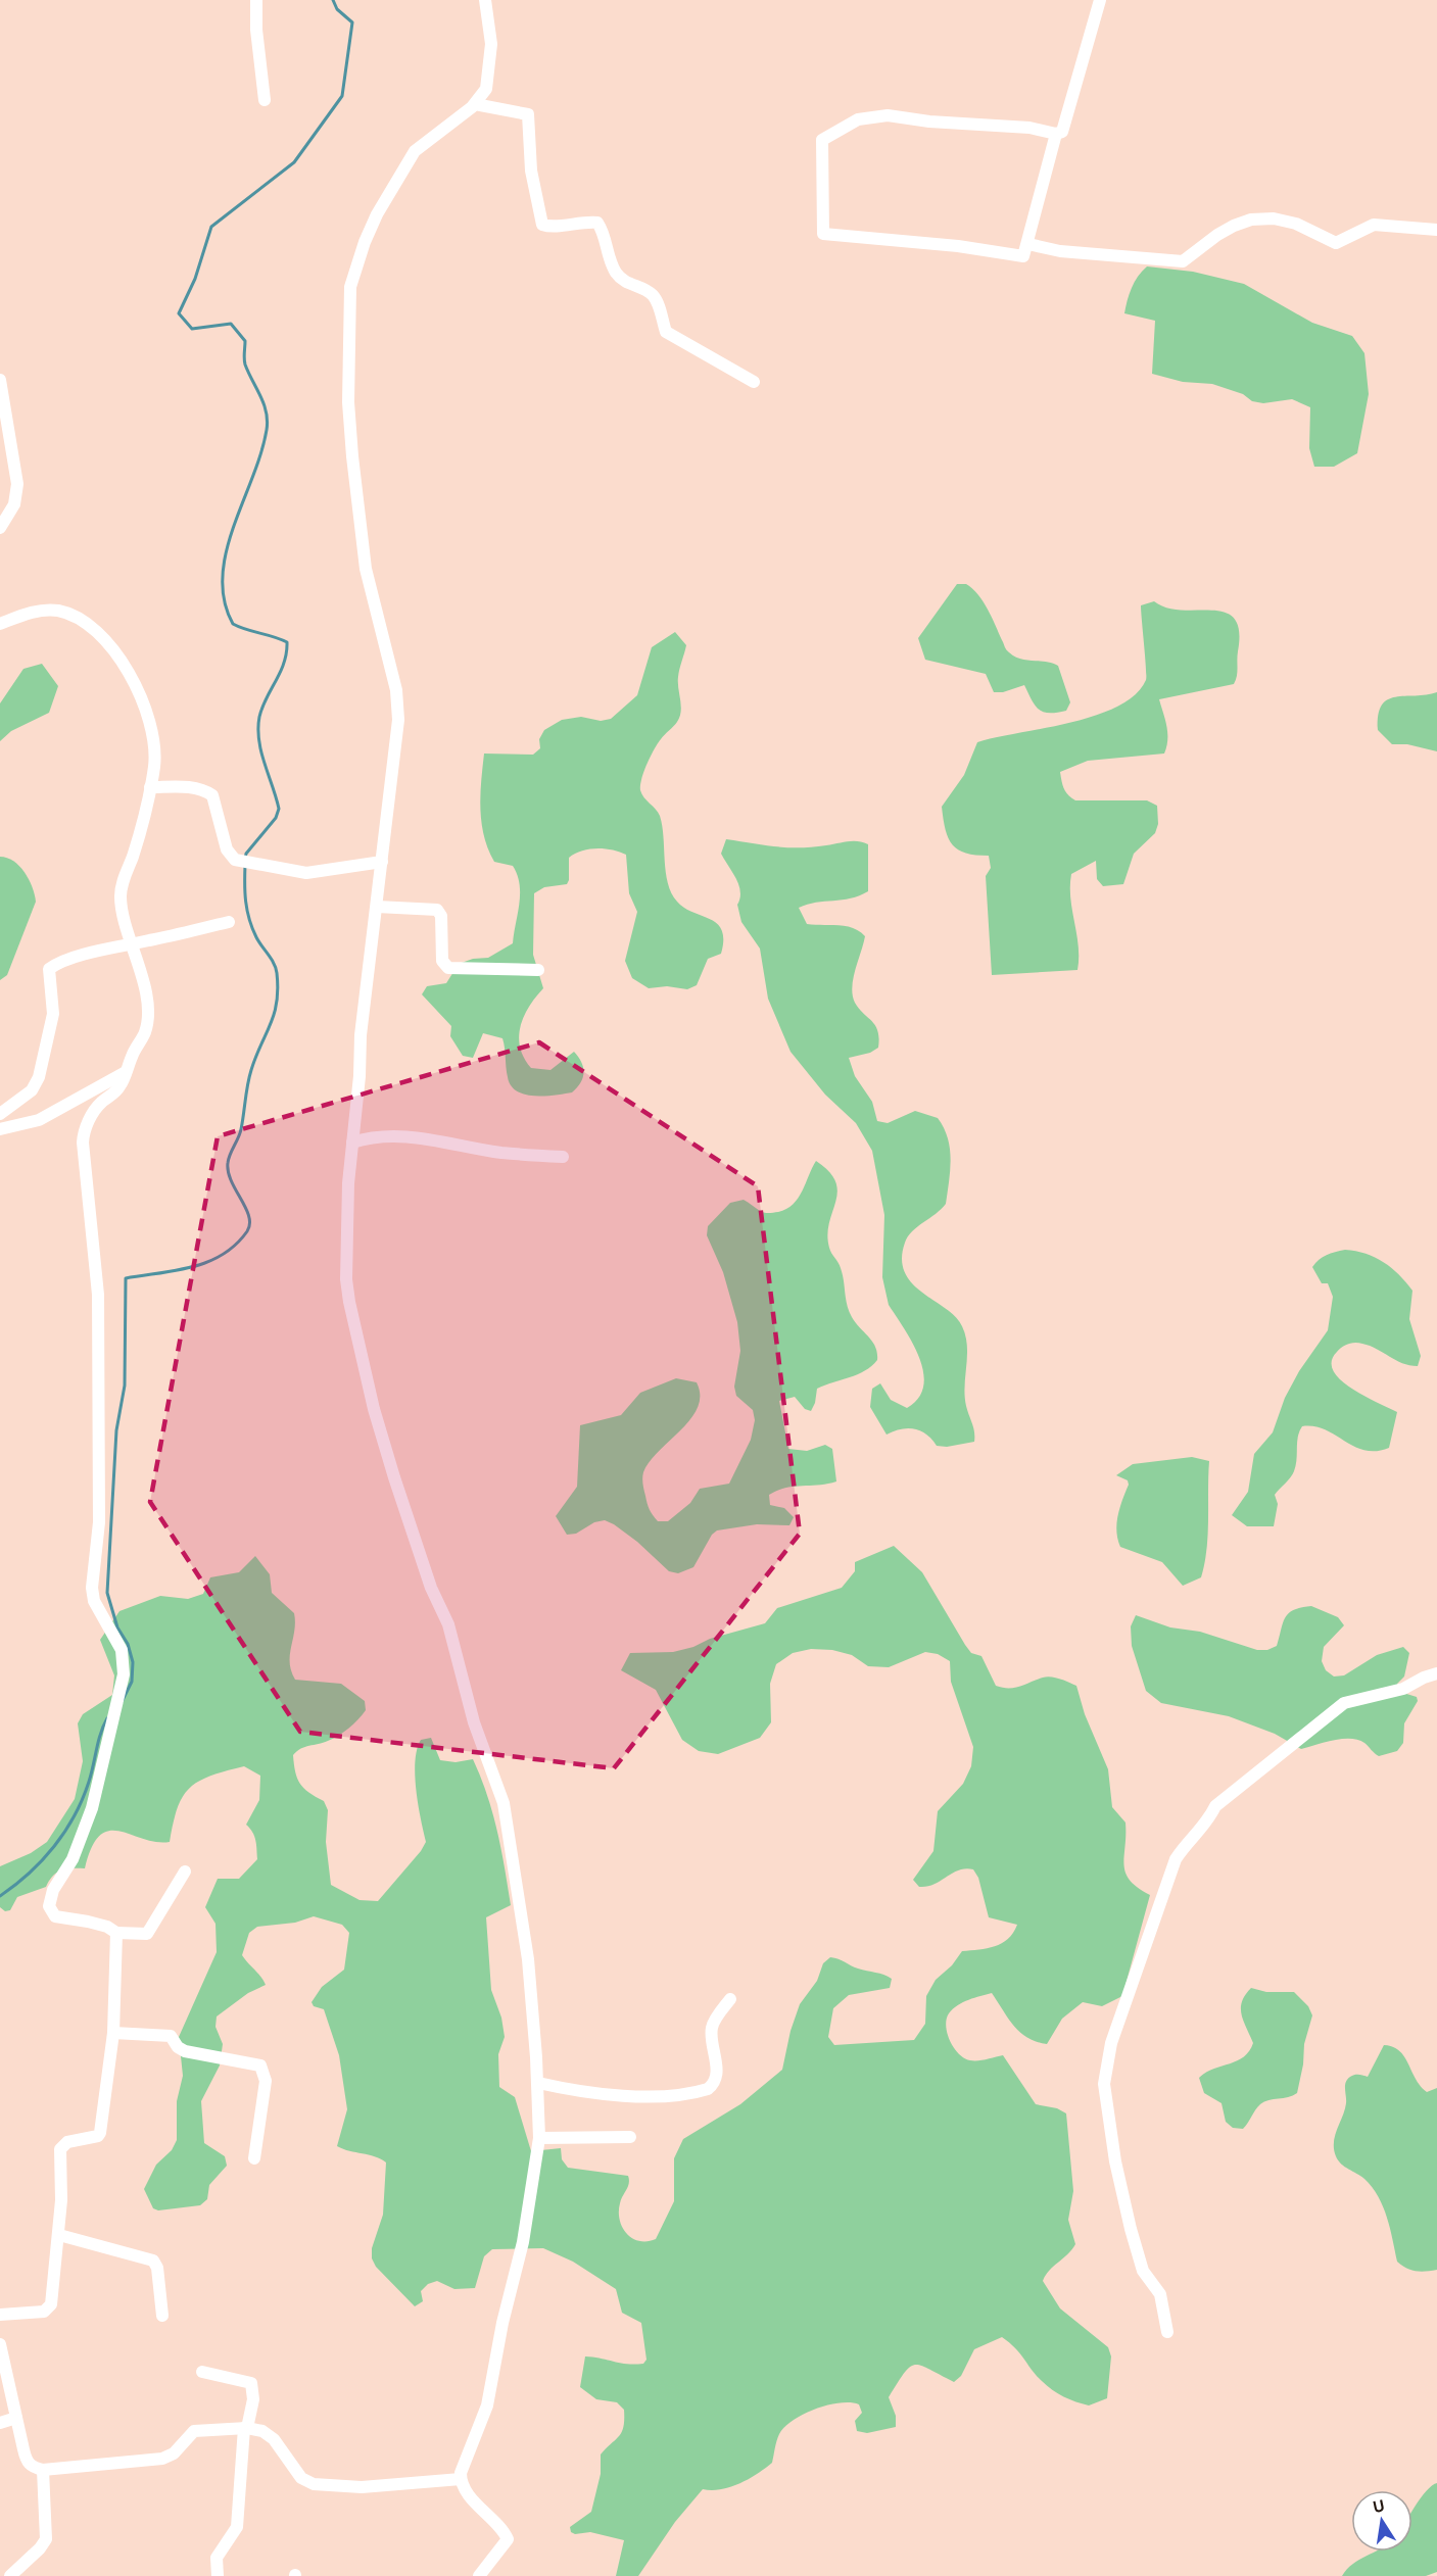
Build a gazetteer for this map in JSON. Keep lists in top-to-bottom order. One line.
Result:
{"north":"top"}
